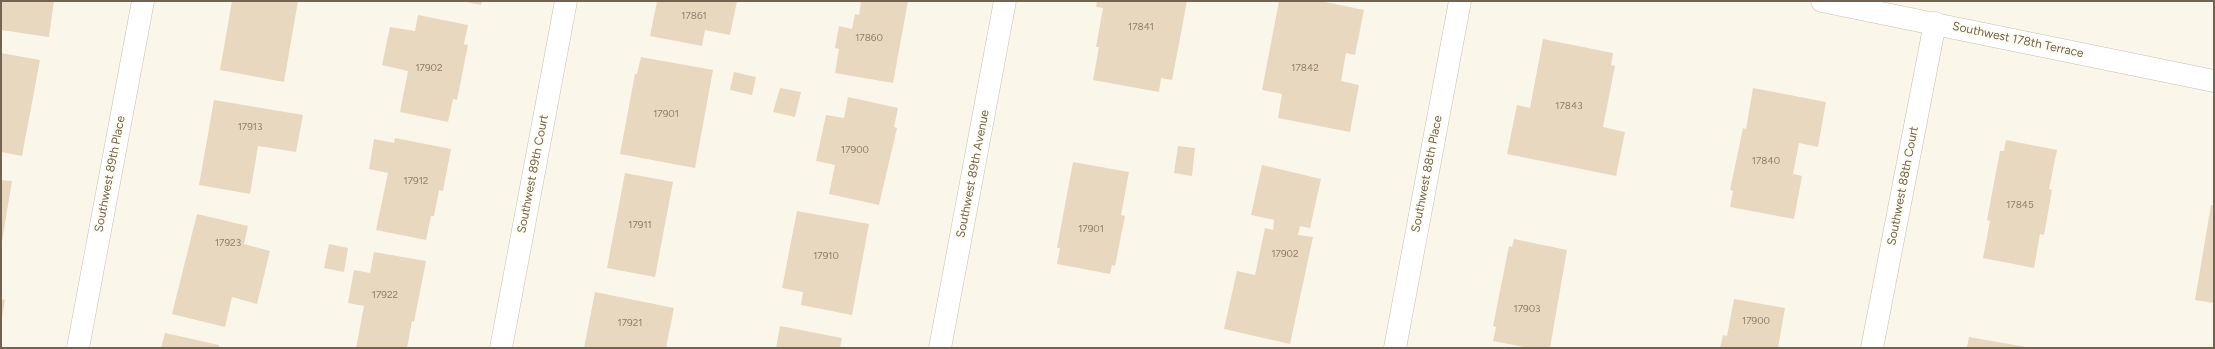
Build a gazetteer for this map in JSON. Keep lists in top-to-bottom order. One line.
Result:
{"streets":{"street":["Southwest 178th Terrace","Southwest 89th Place","Southwest 89th Court","Southwest 89th Avenue","Southwest 88th Place","Southwest 88th Court"]},"crossings":[["Southwest 178th Terrace","Southwest 88th Court"]],"house_numbers":["17861","17841","17860","17902","17842","17843","17901","17913","17900","17840","17912","17845","17911","17901","17923","17902","17910","17922","17903","17900","17921"]}
